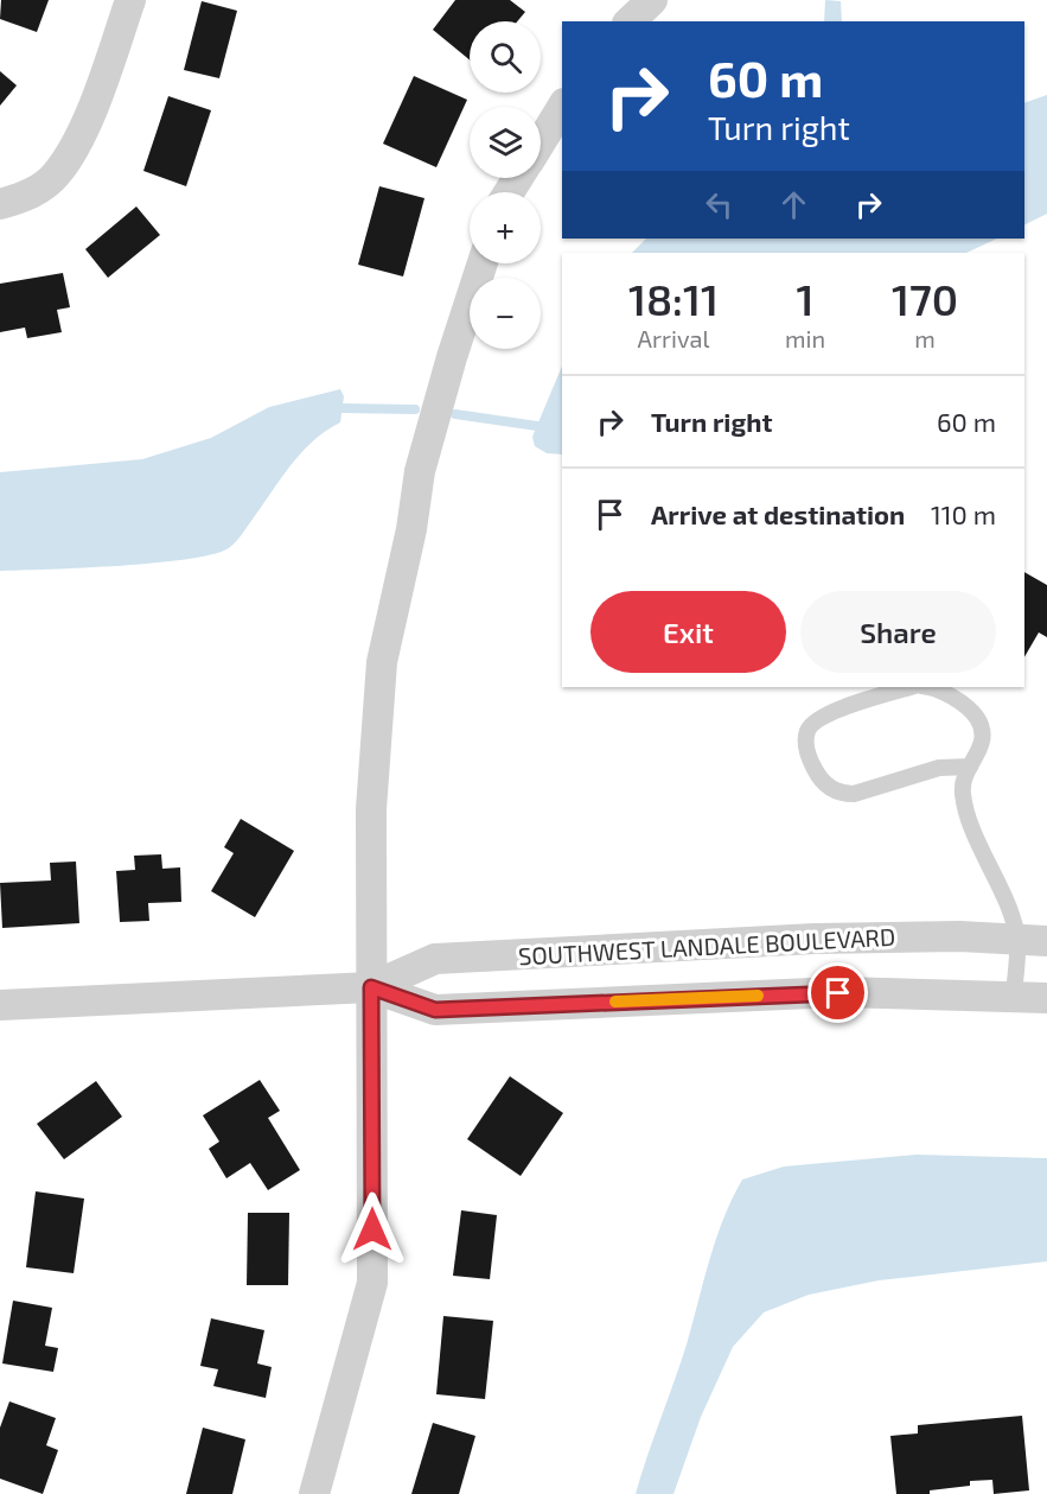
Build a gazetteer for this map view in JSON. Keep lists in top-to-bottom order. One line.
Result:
{"streets":{"street":["SOUTHWEST LANDALE BOULEVARD"]},"page":{"map_buttons":["+","−"],"turn":["60 m","Turn right"],"eta":["18:11","Arrival","1","min","170","m"],"list":[{"name":"Turn right","value":"60 m"},{"name":"Arrive at destination","value":"110 m"}],"buttons":["Exit","Share"]}}
